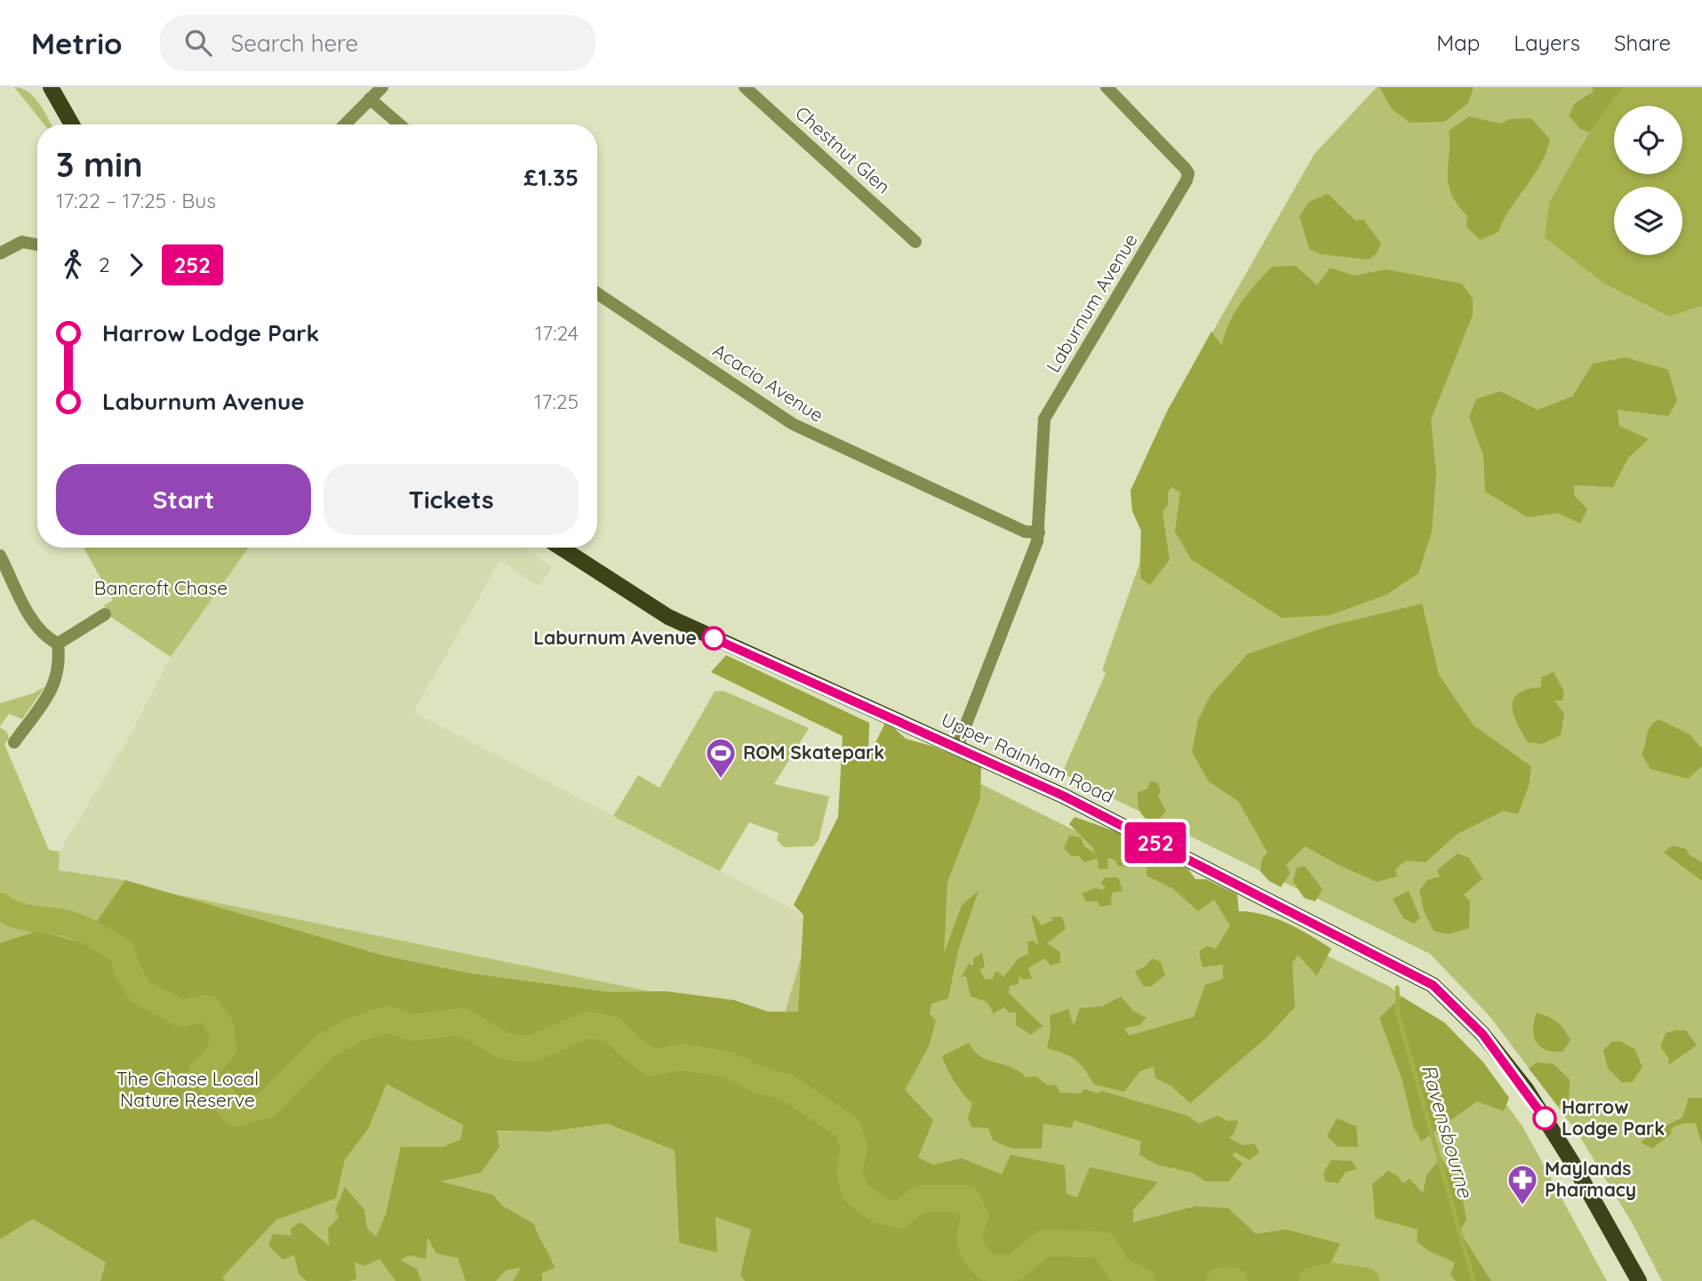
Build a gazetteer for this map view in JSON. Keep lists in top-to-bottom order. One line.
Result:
{"streets":{"main road":["Upper Rainham Road"],"street":["Chestnut Glen","Laburnum Avenue","Acacia Avenue"]},"crossings":[["Laburnum Avenue","Acacia Avenue"],["Laburnum Avenue","Upper Rainham Road"]],"water":["Ravensbourne"],"parks":["Bancroft Chase","The Chase Local Nature Reserve"],"places":{"other":["Laburnum Avenue","Harrow Lodge Park"],"sports":["ROM Skatepark"],"pharmacy":["Maylands Pharmacy"]},"lines":["bus line 252"],"page":{"header":"Metrio","search":"Search here","nav":["Map","Layers","Share"],"on_map":"252","heading":["3 min","17:22 – 17:25 · Bus","£1.35"],"legs":["2","252"],"list":[{"name":"Harrow Lodge Park","value":"17:24"},{"name":"Laburnum Avenue","value":"17:25"}],"buttons":["Start","Tickets"]}}
